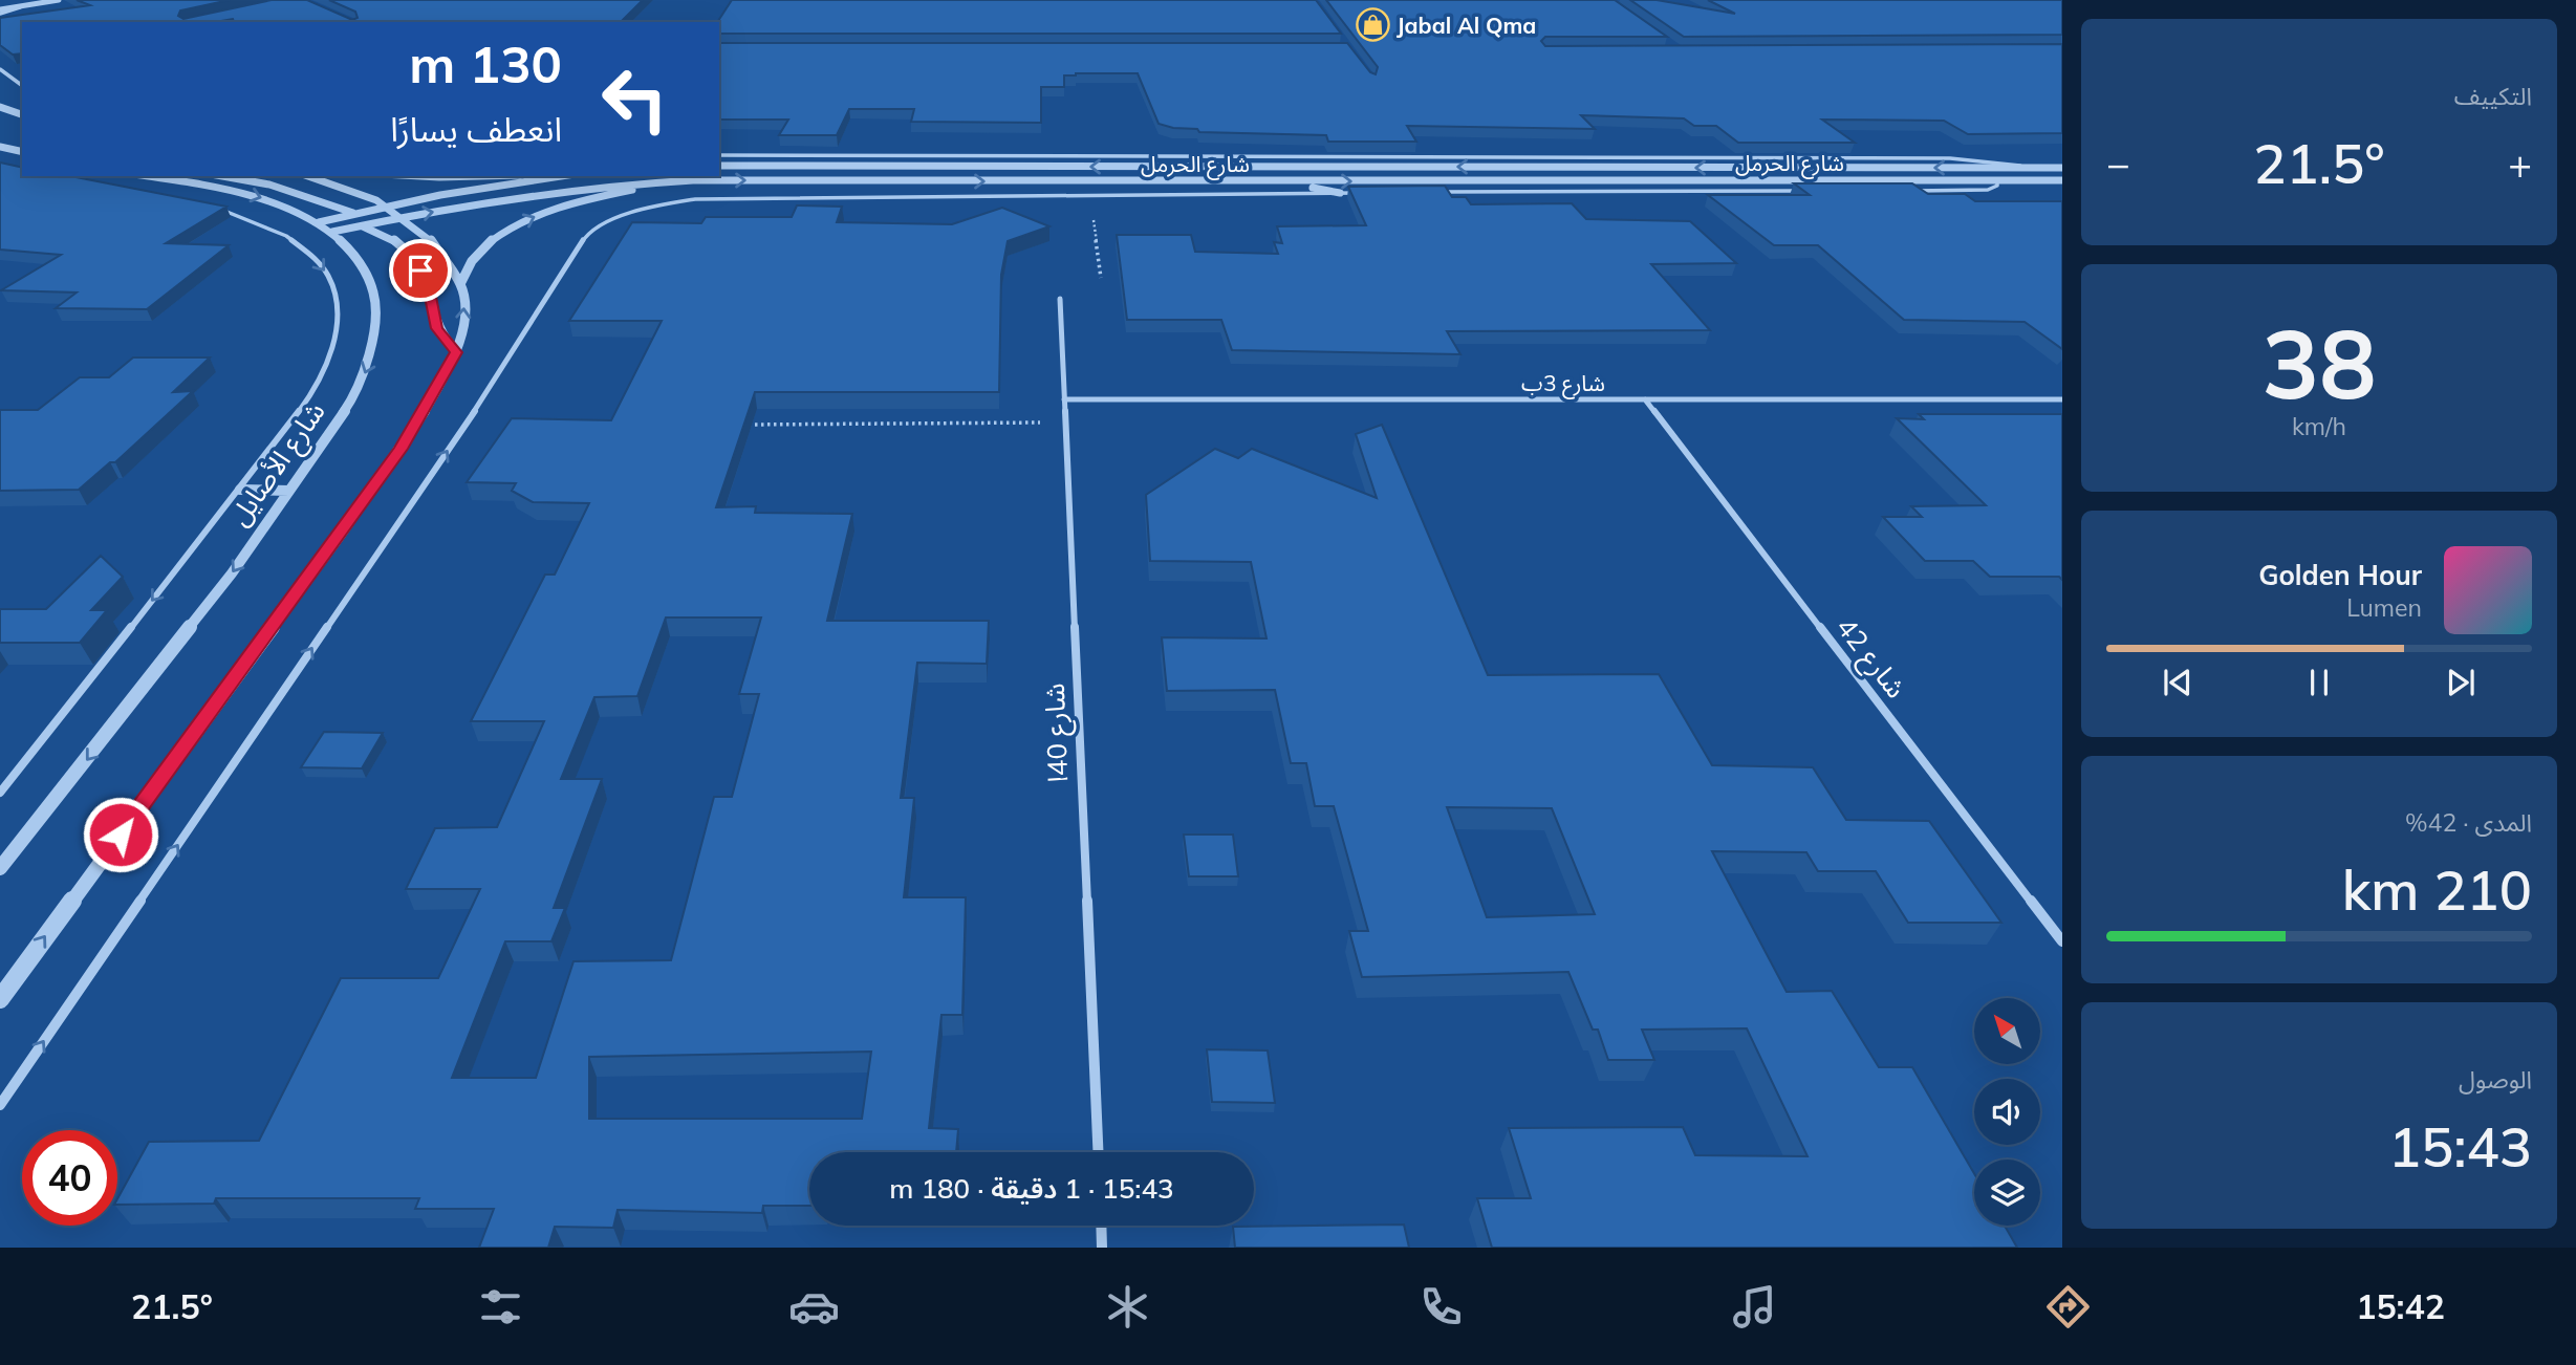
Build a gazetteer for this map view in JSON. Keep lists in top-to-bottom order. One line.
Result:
{"streets":{"street":["شارع الحرمل","شارع 3ب","شارع الأصايل","شارع 42","شارع 40ا"]},"crossings":[["شارع الحرمل","شارع الأصايل"],["شارع 3ب","شارع 42"],["شارع 3ب","شارع 40ا"]],"places":{"shop":["Jabal Al Qma"]},"north":"top left","page":{"tile":["التكييف",["38","km/h"],["المدى · 42%","210 km"],["الوصول","15:43"]],"turn":["130 m","انعطف يسارًا"],"heat":["−","21.5°","+"],"song":["Golden Hour","Lumen"],"limit":"40","trip":"15:43 · 1 دقيقة · 180 m","tabs":["15:42","21.5°"]}}
